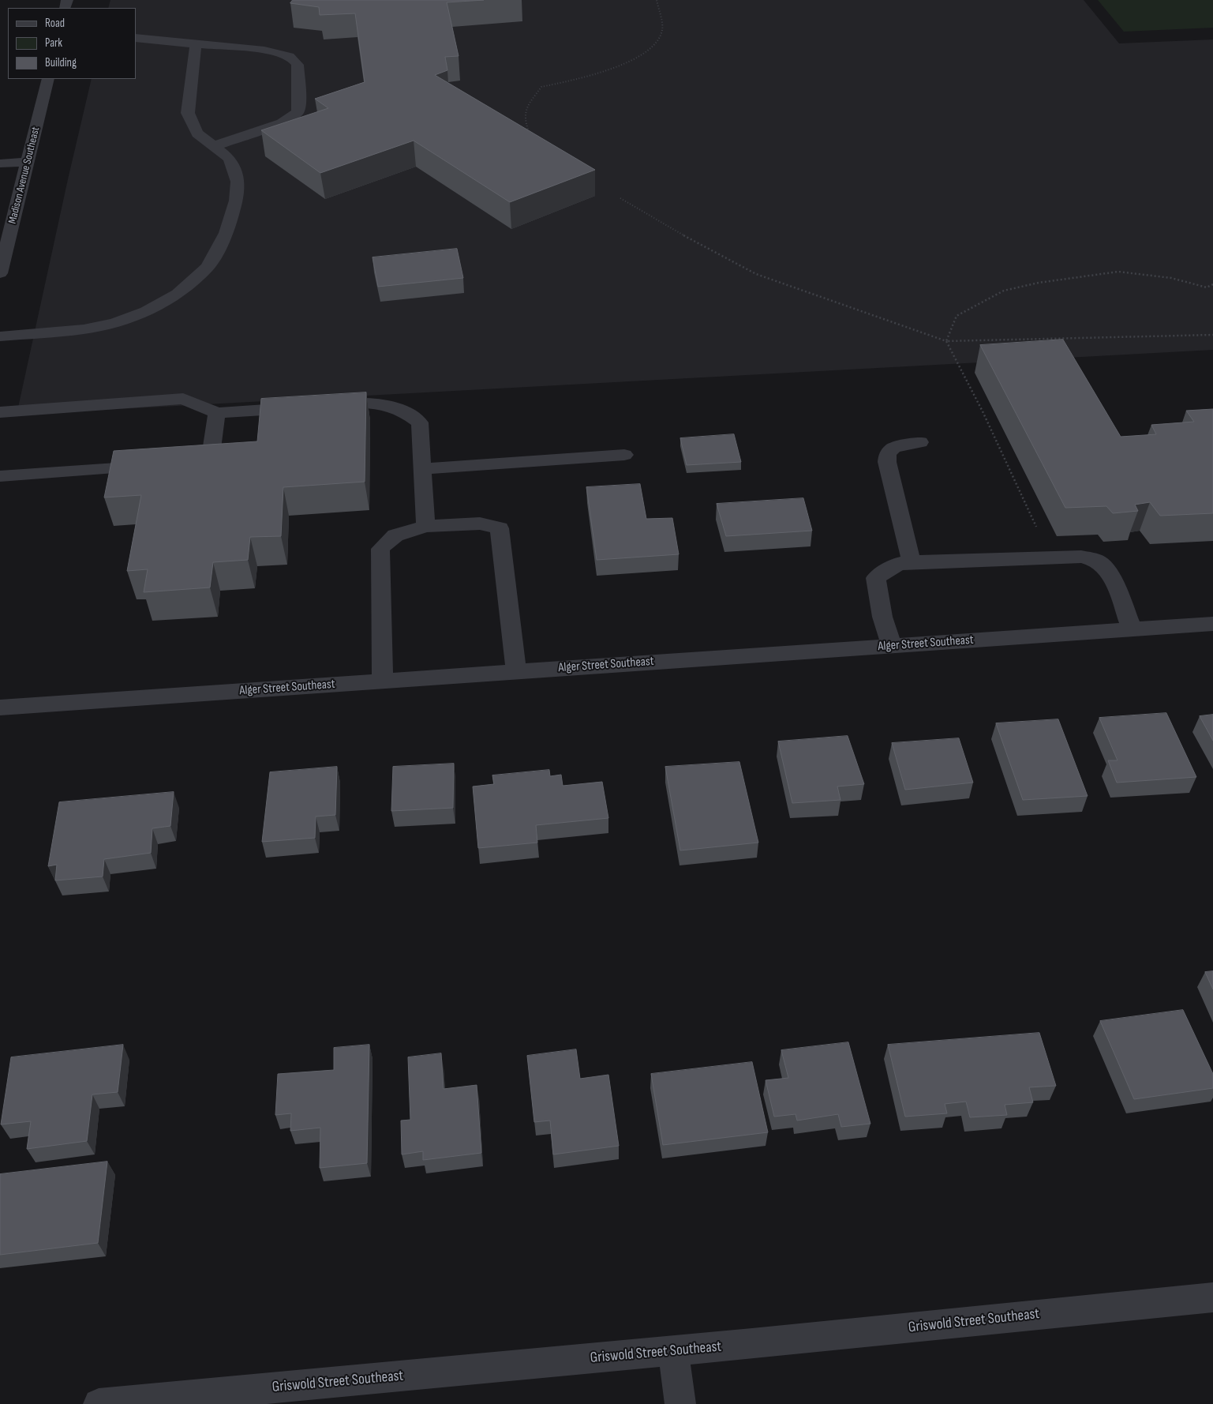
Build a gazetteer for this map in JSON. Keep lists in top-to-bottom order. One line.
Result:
{"streets":{"street":["Madison Avenue Southeast","Alger Street Southeast","Griswold Street Southeast"]},"legend":["Road","Park","Building"]}
